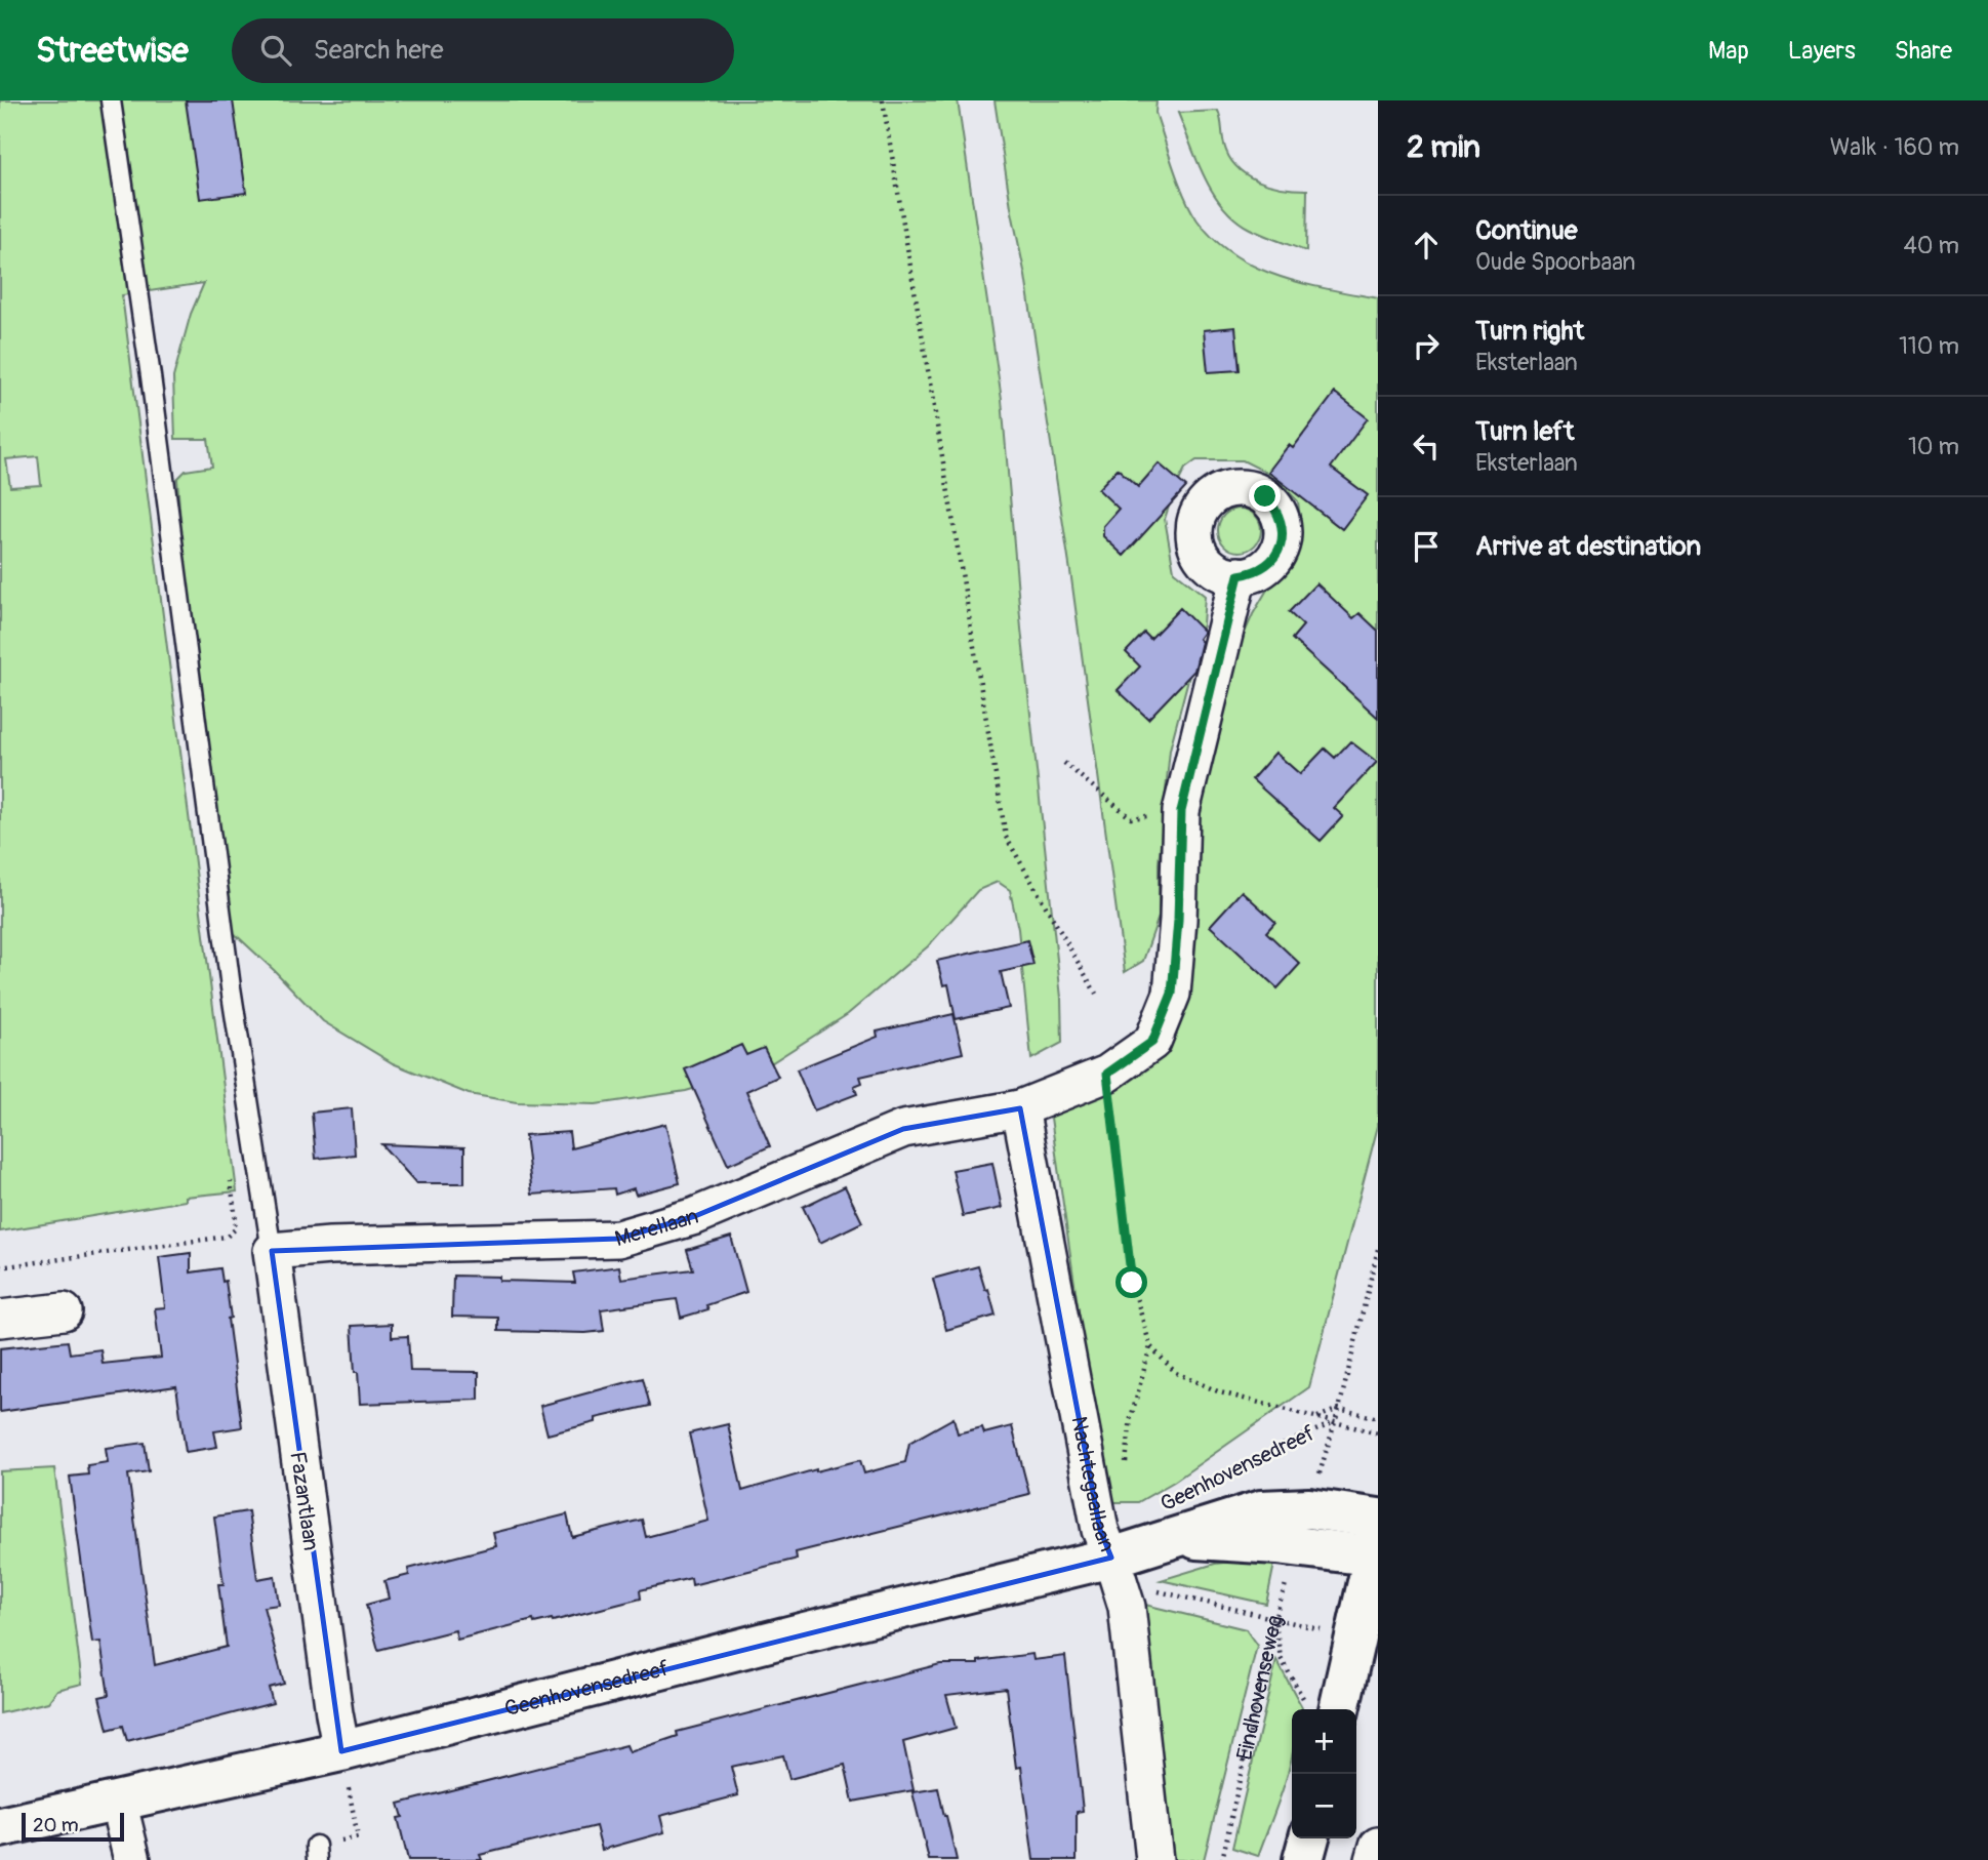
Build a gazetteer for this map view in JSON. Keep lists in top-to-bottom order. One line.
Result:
{"streets":{"street":["Merellaan","Geenhovensedreef","Nachtegaallaan","Fazantlaan"],"path":["Eindhovenseweg"]},"crossings":[["Merellaan","Nachtegaallaan"],["Merellaan","Fazantlaan"],["Geenhovensedreef","Nachtegaallaan"],["Geenhovensedreef","Fazantlaan"]],"scale_bar":"20 m","page":{"header":"Streetwise","search":"Search here","nav":["Map","Layers","Share"],"heading":["2 min","Walk · 160 m"],"list":[["Continue","Oude Spoorbaan","40 m"],["Turn right","Eksterlaan","110 m"],["Turn left","Eksterlaan","10 m"],"Arrive at destination"],"map_buttons":["+","−"],"scale":"20 m"}}
